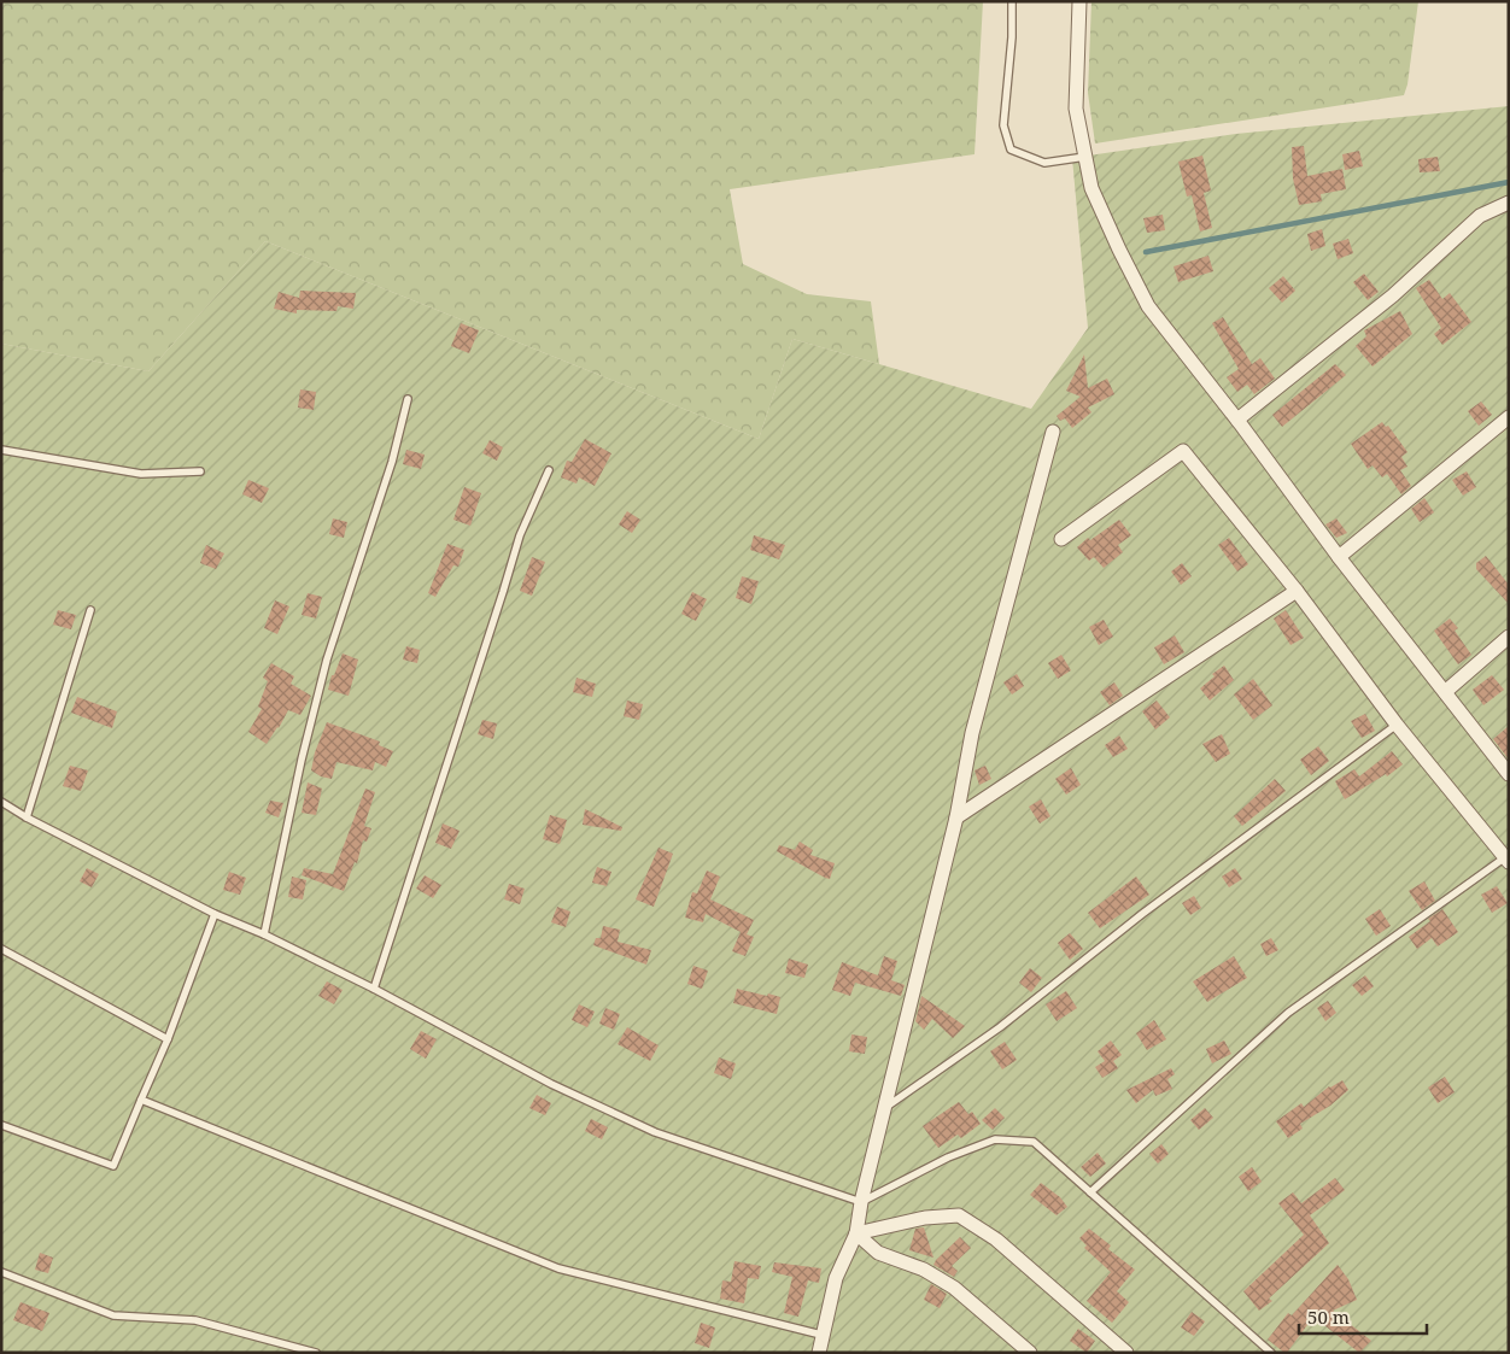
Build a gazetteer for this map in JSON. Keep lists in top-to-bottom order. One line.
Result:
{"scale_bar":"50 m"}
